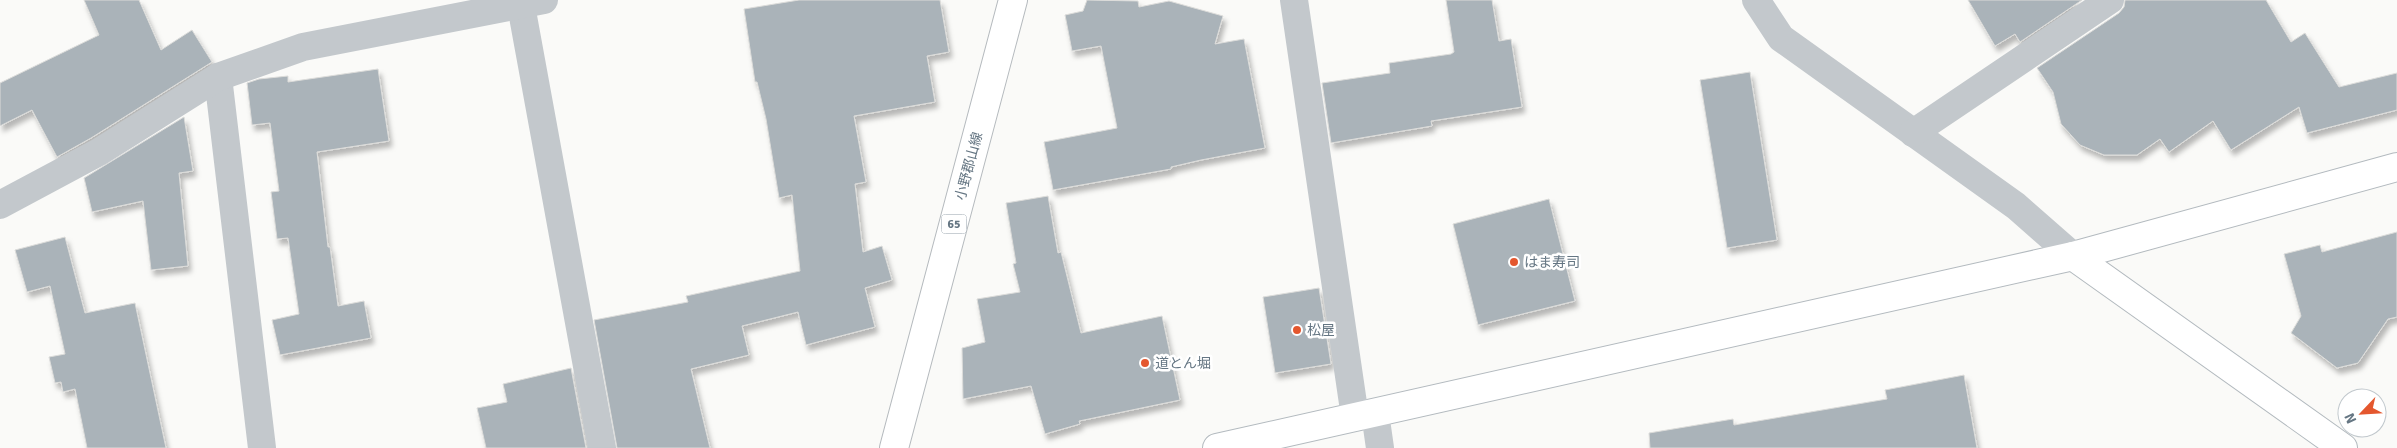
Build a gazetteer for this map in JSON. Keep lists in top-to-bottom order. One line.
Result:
{"streets":{"street":["小野郡山線","65"]},"places":["はま寿司","松屋","道とん堀"],"north":"bottom left"}
